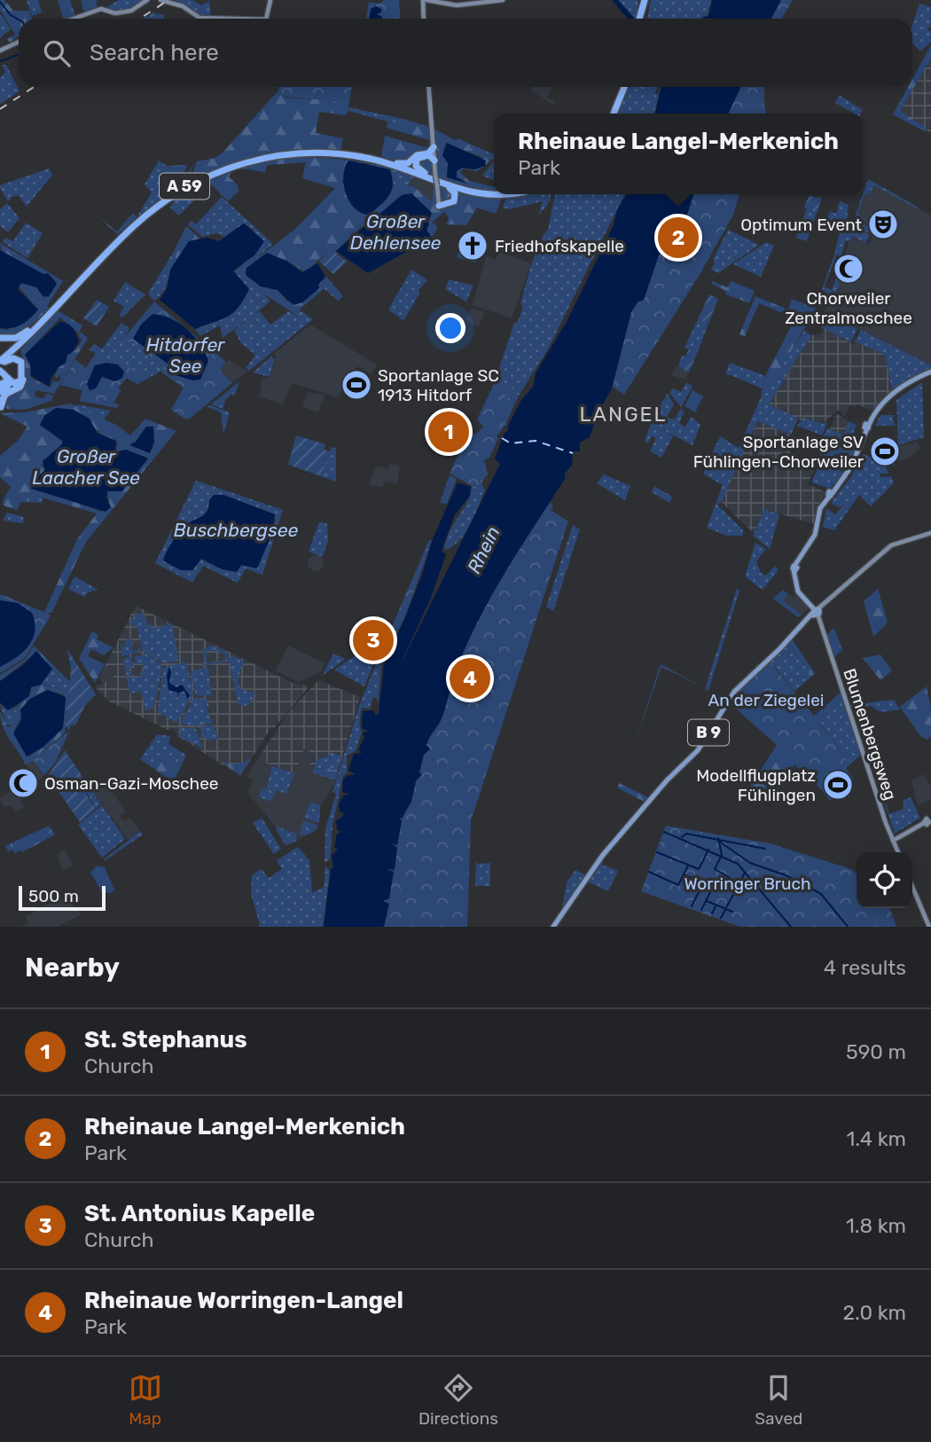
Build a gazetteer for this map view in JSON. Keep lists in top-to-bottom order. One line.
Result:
{"streets":{"highway":["A 59"],"main road":["B 9","Blumenbergsweg"]},"crossings":[["B 9","Blumenbergsweg"]],"districts":["LANGEL"],"water":["Großer Dehlensee","Hitdorfer See","Großer Laacher See","Buschbergsee","Rhein"],"parks":["An der Ziegelei","Worringer Bruch"],"places":{"theatre":["Optimum Event"],"church":["Friedhofskapelle"],"mosque":["Chorweiler Zentralmoschee","Osman-Gazi-Moschee"],"sports":["Sportanlage SC 1913 Hitdorf","Sportanlage SV Fühlingen-Chorweiler","Modellflugplatz Fühlingen"]},"scale_bar":"500 m","page":{"search":"Search here","popup":["Rheinaue Langel-Merkenich","Park"],"pins":["2","1","3","4"],"scale":"500 m","heading":["Nearby","4 results"],"list":[{"mark":"1","name":"St. Stephanus","note":"Church","value":"590 m"},{"mark":"2","name":"Rheinaue Langel-Merkenich","note":"Park","value":"1.4 km"},{"mark":"3","name":"St. Antonius Kapelle","note":"Church","value":"1.8 km"},{"mark":"4","name":"Rheinaue Worringen-Langel","note":"Park","value":"2.0 km"}],"nav":["Map","Directions","Saved"]}}
